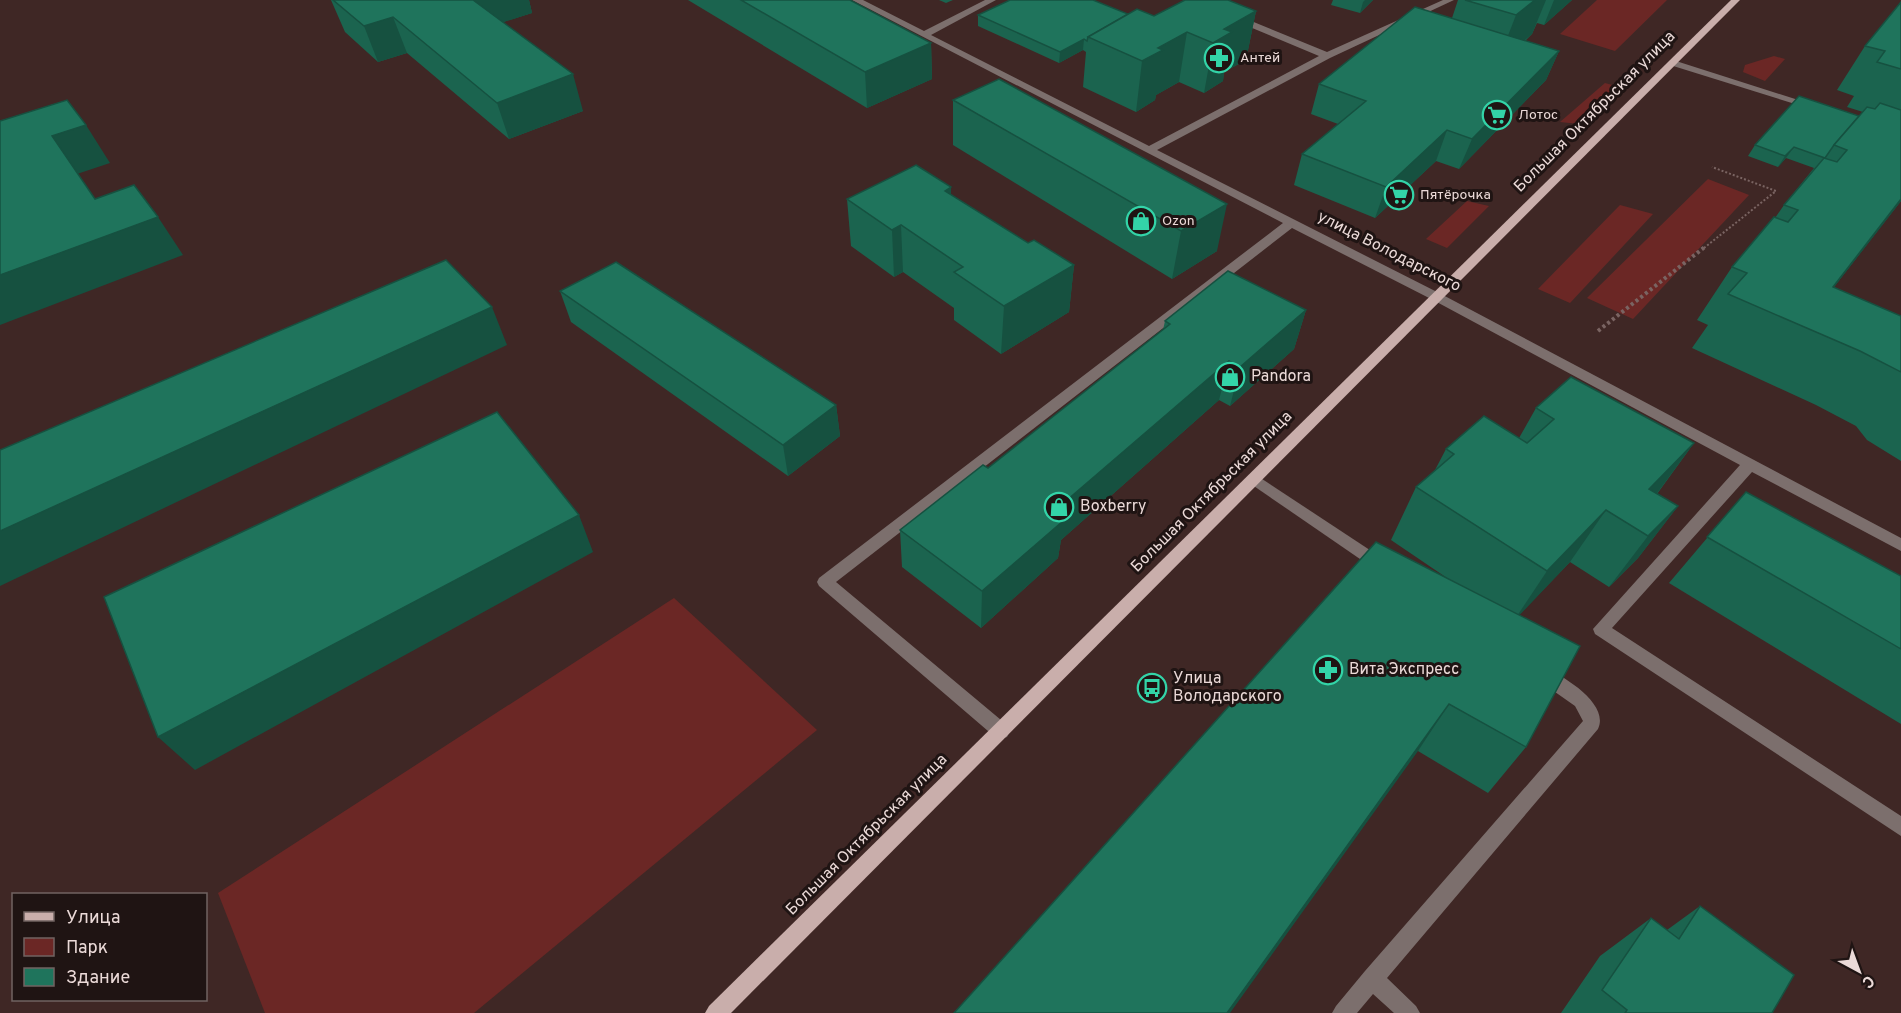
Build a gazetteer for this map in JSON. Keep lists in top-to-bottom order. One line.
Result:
{"streets":{"main road":["Большая Октябрьская улица"],"street":["улица Володарского"]},"crossings":[["Большая Октябрьская улица","улица Володарского"]],"places":{"pharmacy":["Антей","Вита Экспресс"],"supermarket":["Лотос","Пятёрочка"],"shop":["Ozon","Pandora","Boxberry"],"bus stop":["Улица Володарского"]},"legend":["Улица","Парк","Здание"],"north":"bottom right"}
